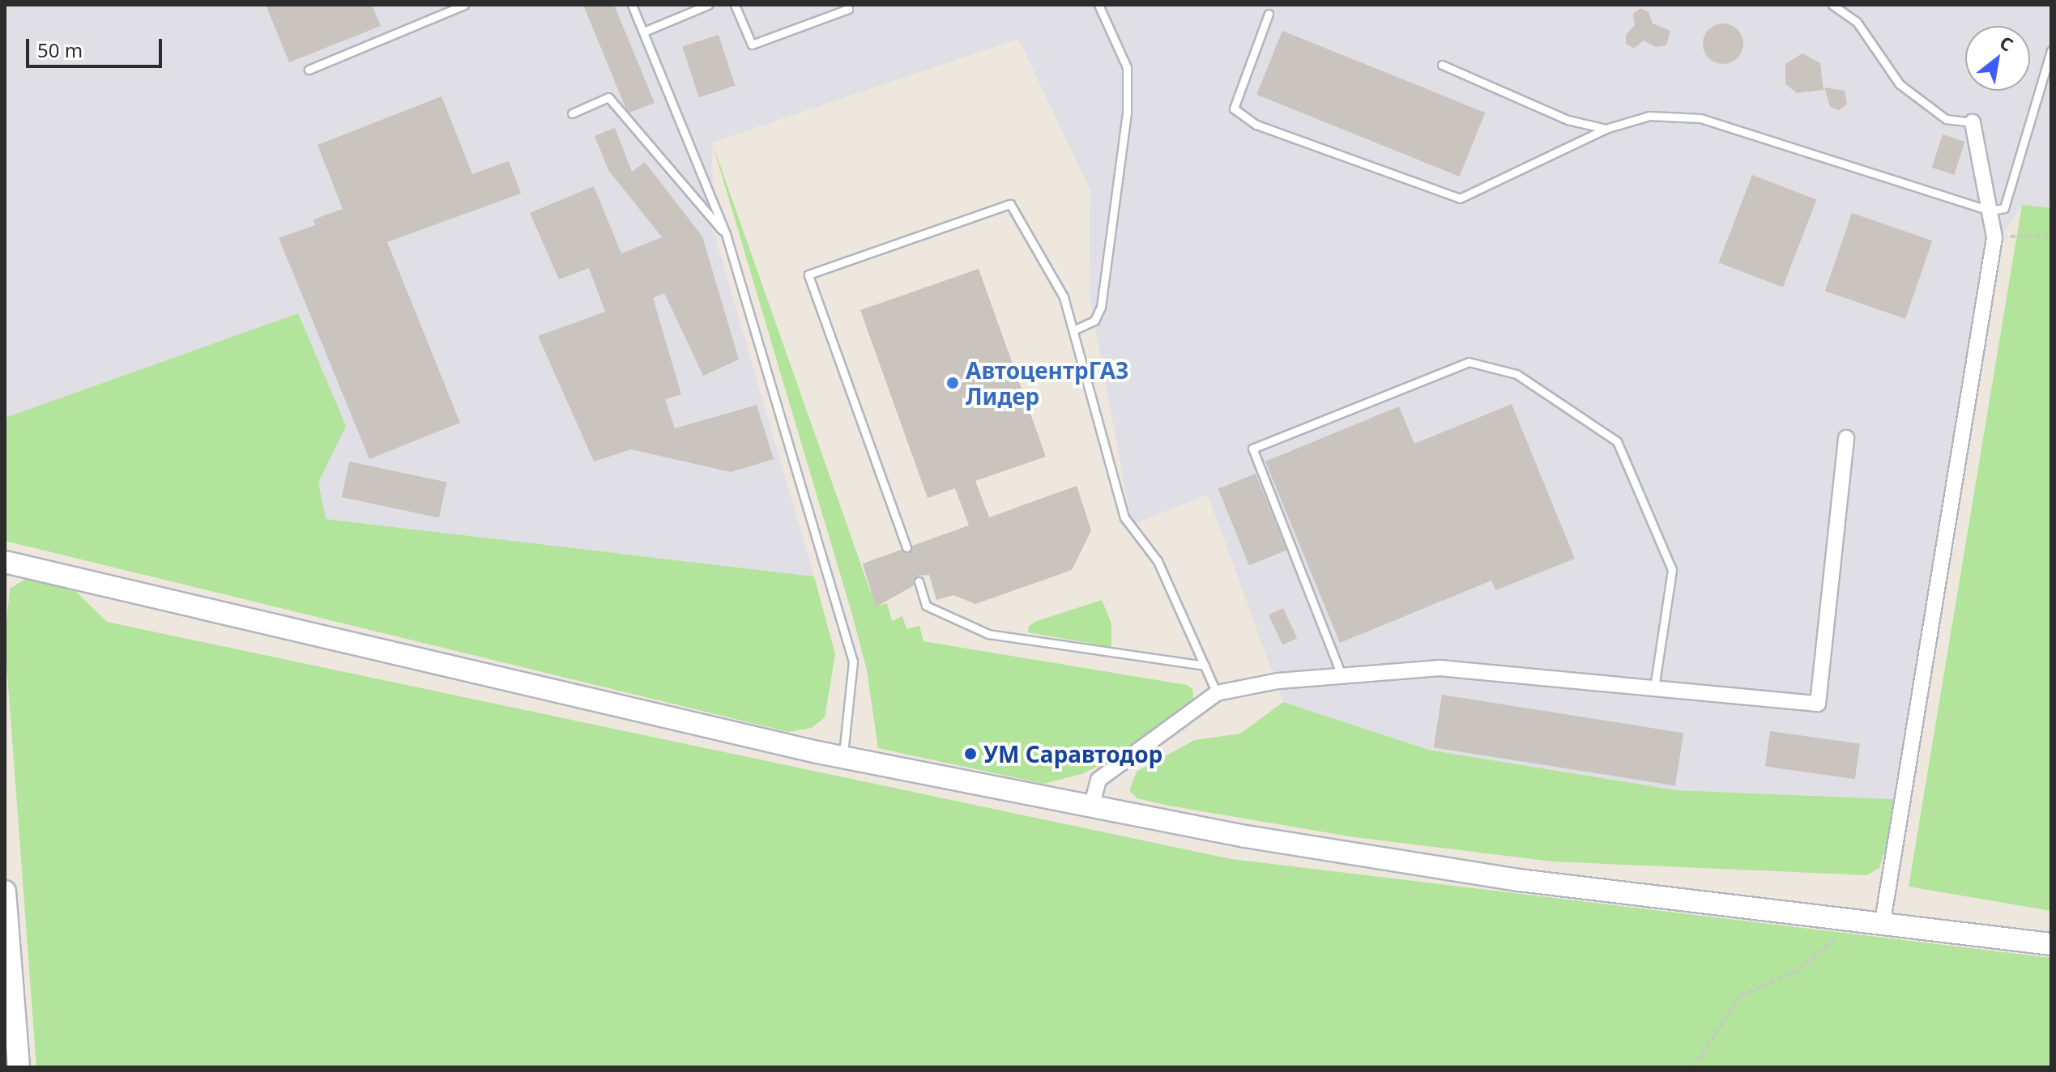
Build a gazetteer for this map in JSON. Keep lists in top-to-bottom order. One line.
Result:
{"places":["АвтоцентрГАЗ Лидер","УМ Саравтодор"],"scale_bar":"50 m","north":"top right"}
